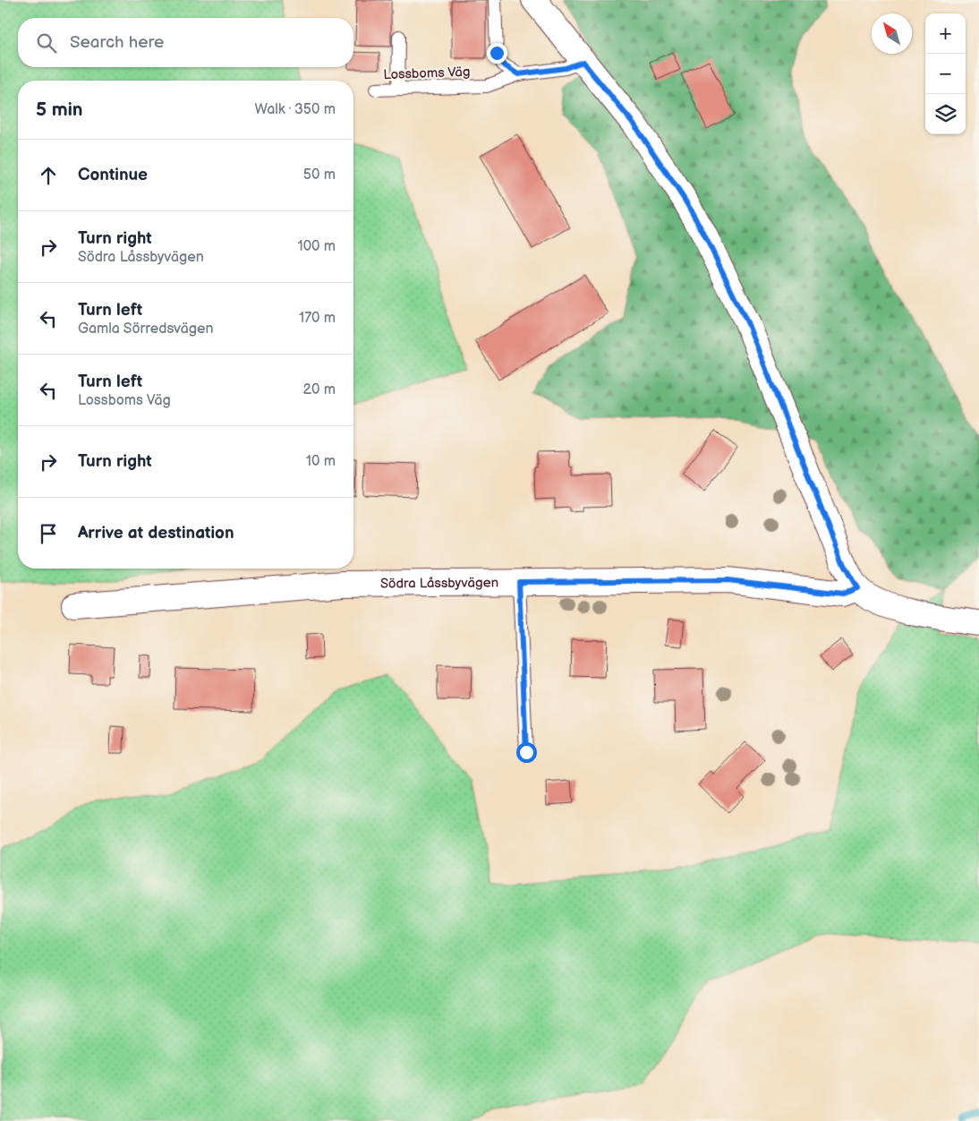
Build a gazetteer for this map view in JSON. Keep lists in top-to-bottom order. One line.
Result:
{"streets":{"street":["Södra Låssbyvägen"],"lane":["Lossboms Väg"]},"north":"top left","page":{"map_buttons":["+","−"],"search":"Search here","heading":["5 min","Walk · 350 m"],"list":[["Continue","50 m"],["Turn right","Södra Låssbyvägen","100 m"],["Turn left","Gamla Sörredsvägen","170 m"],["Turn left","Lossboms Väg","20 m"],["Turn right","10 m"],"Arrive at destination"]}}
